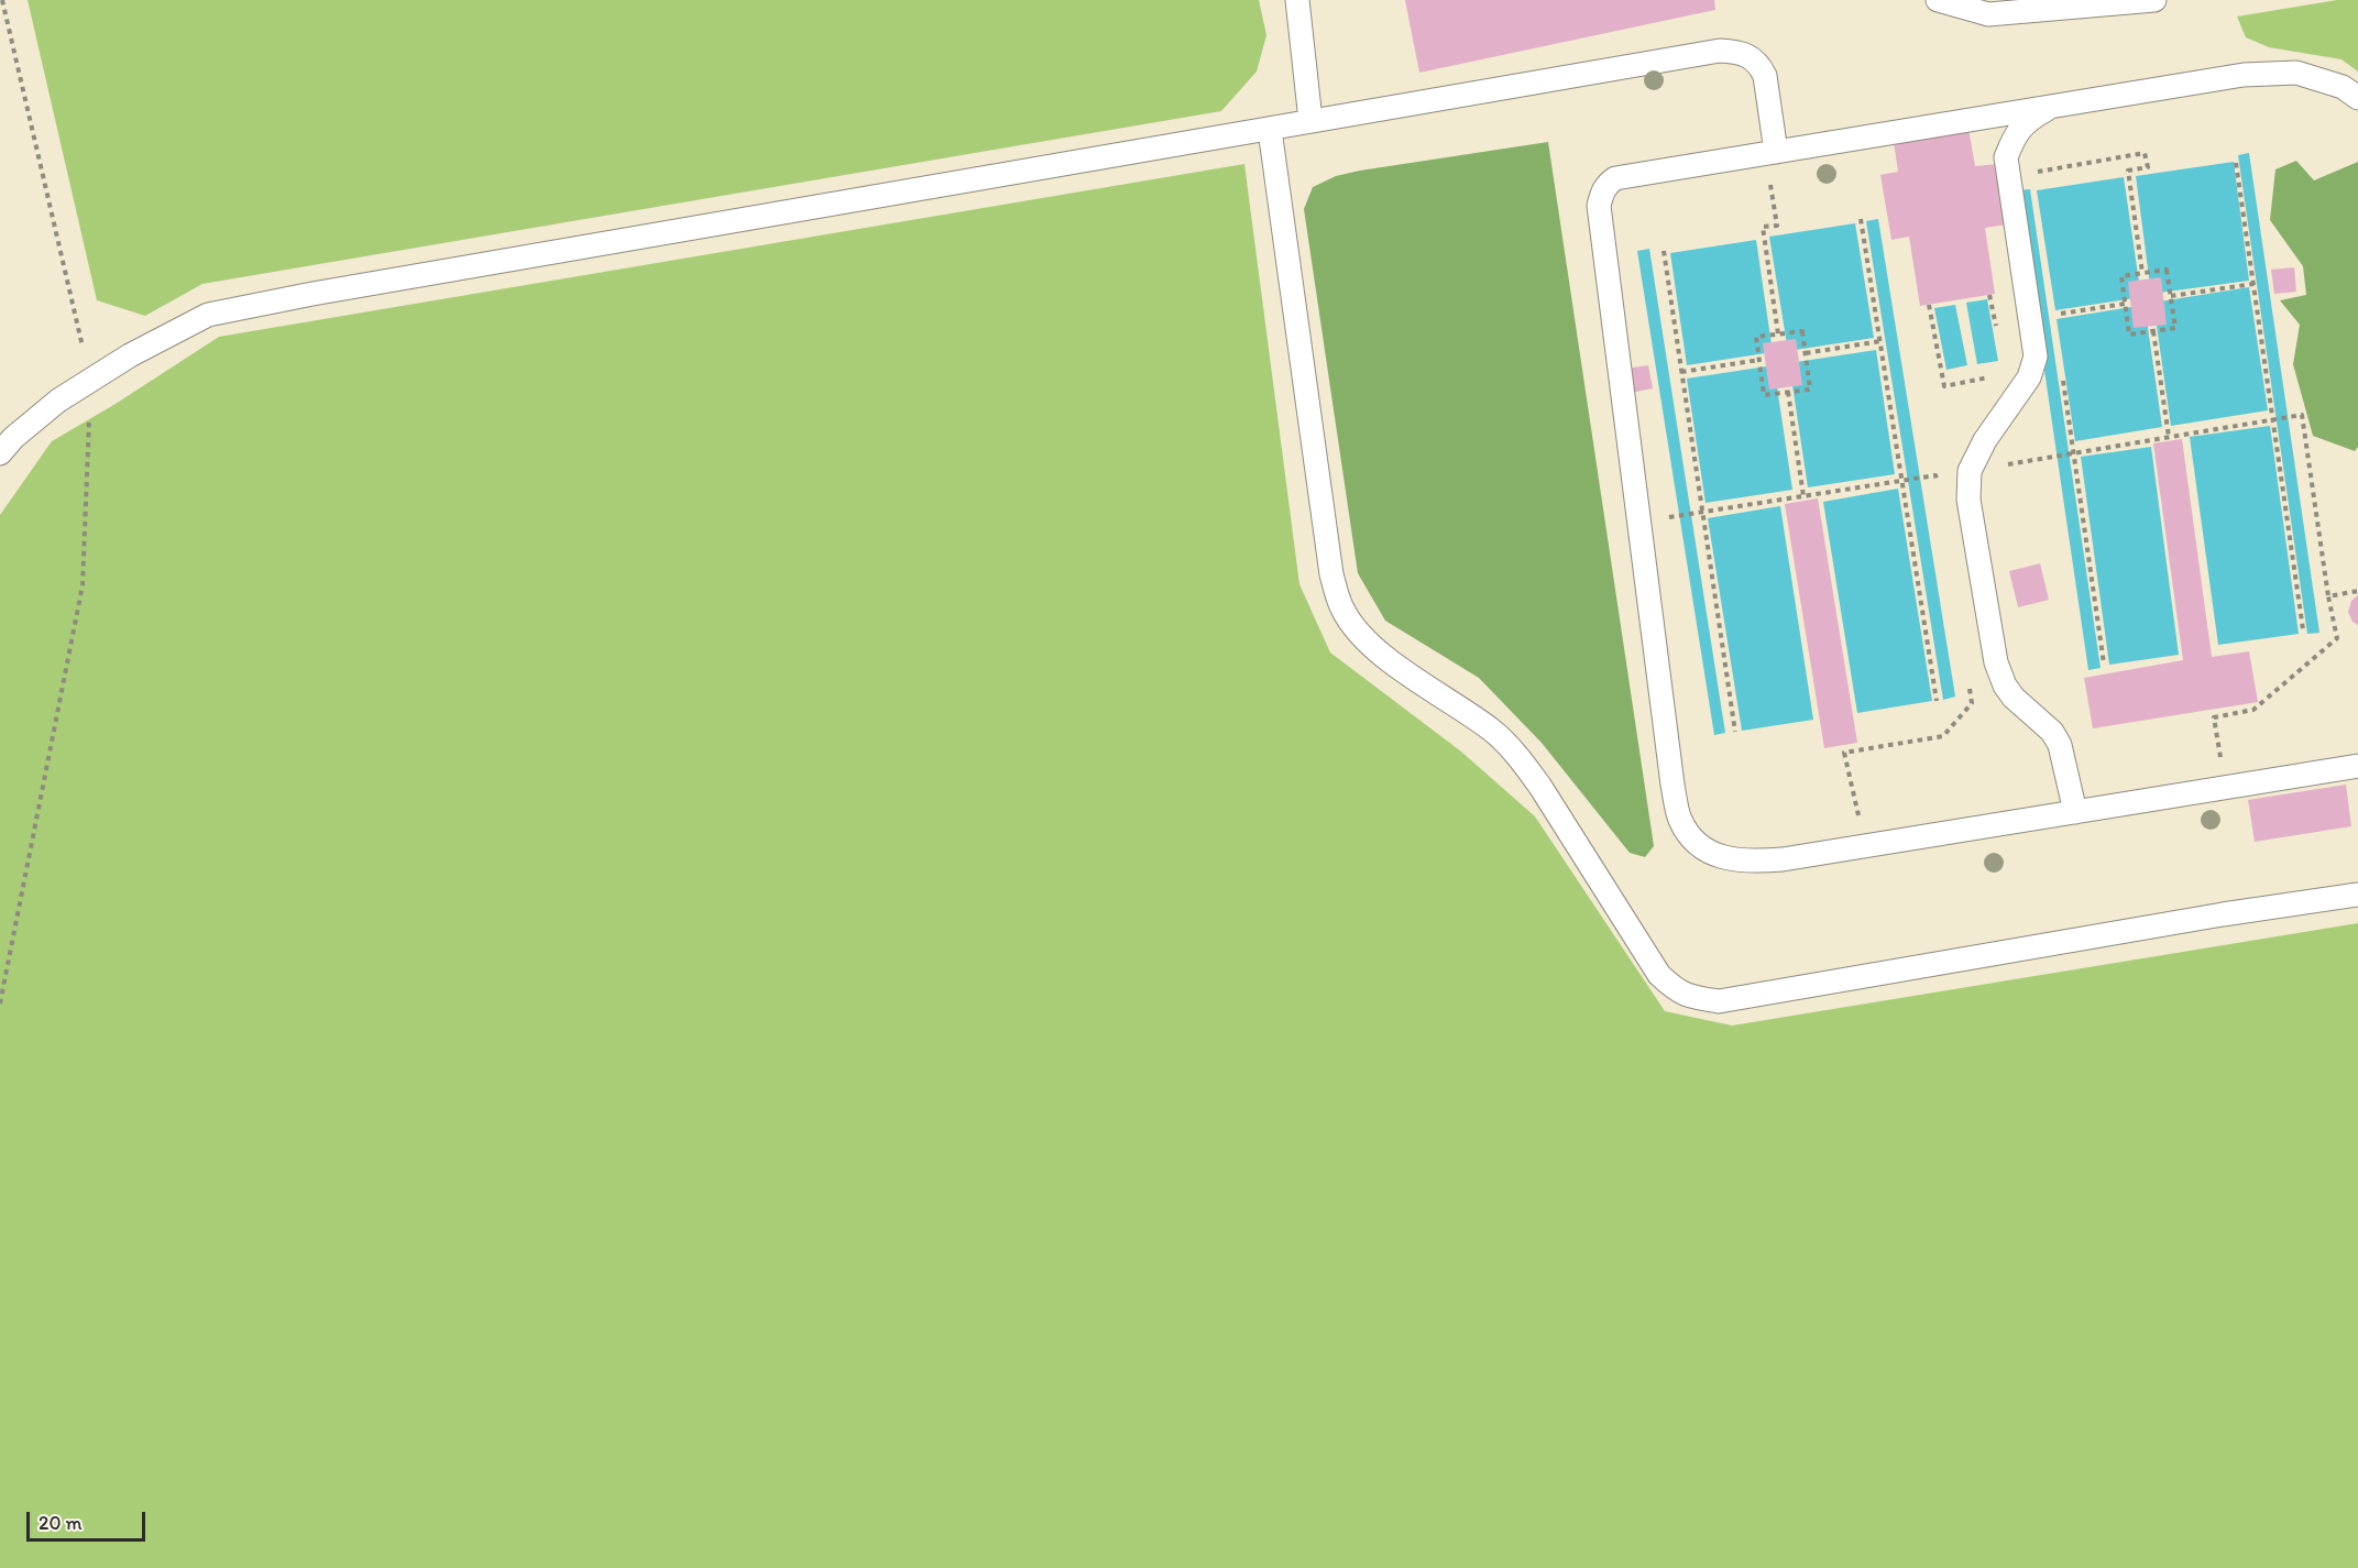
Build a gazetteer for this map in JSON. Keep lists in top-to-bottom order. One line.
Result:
{"scale_bar":"20 m"}
